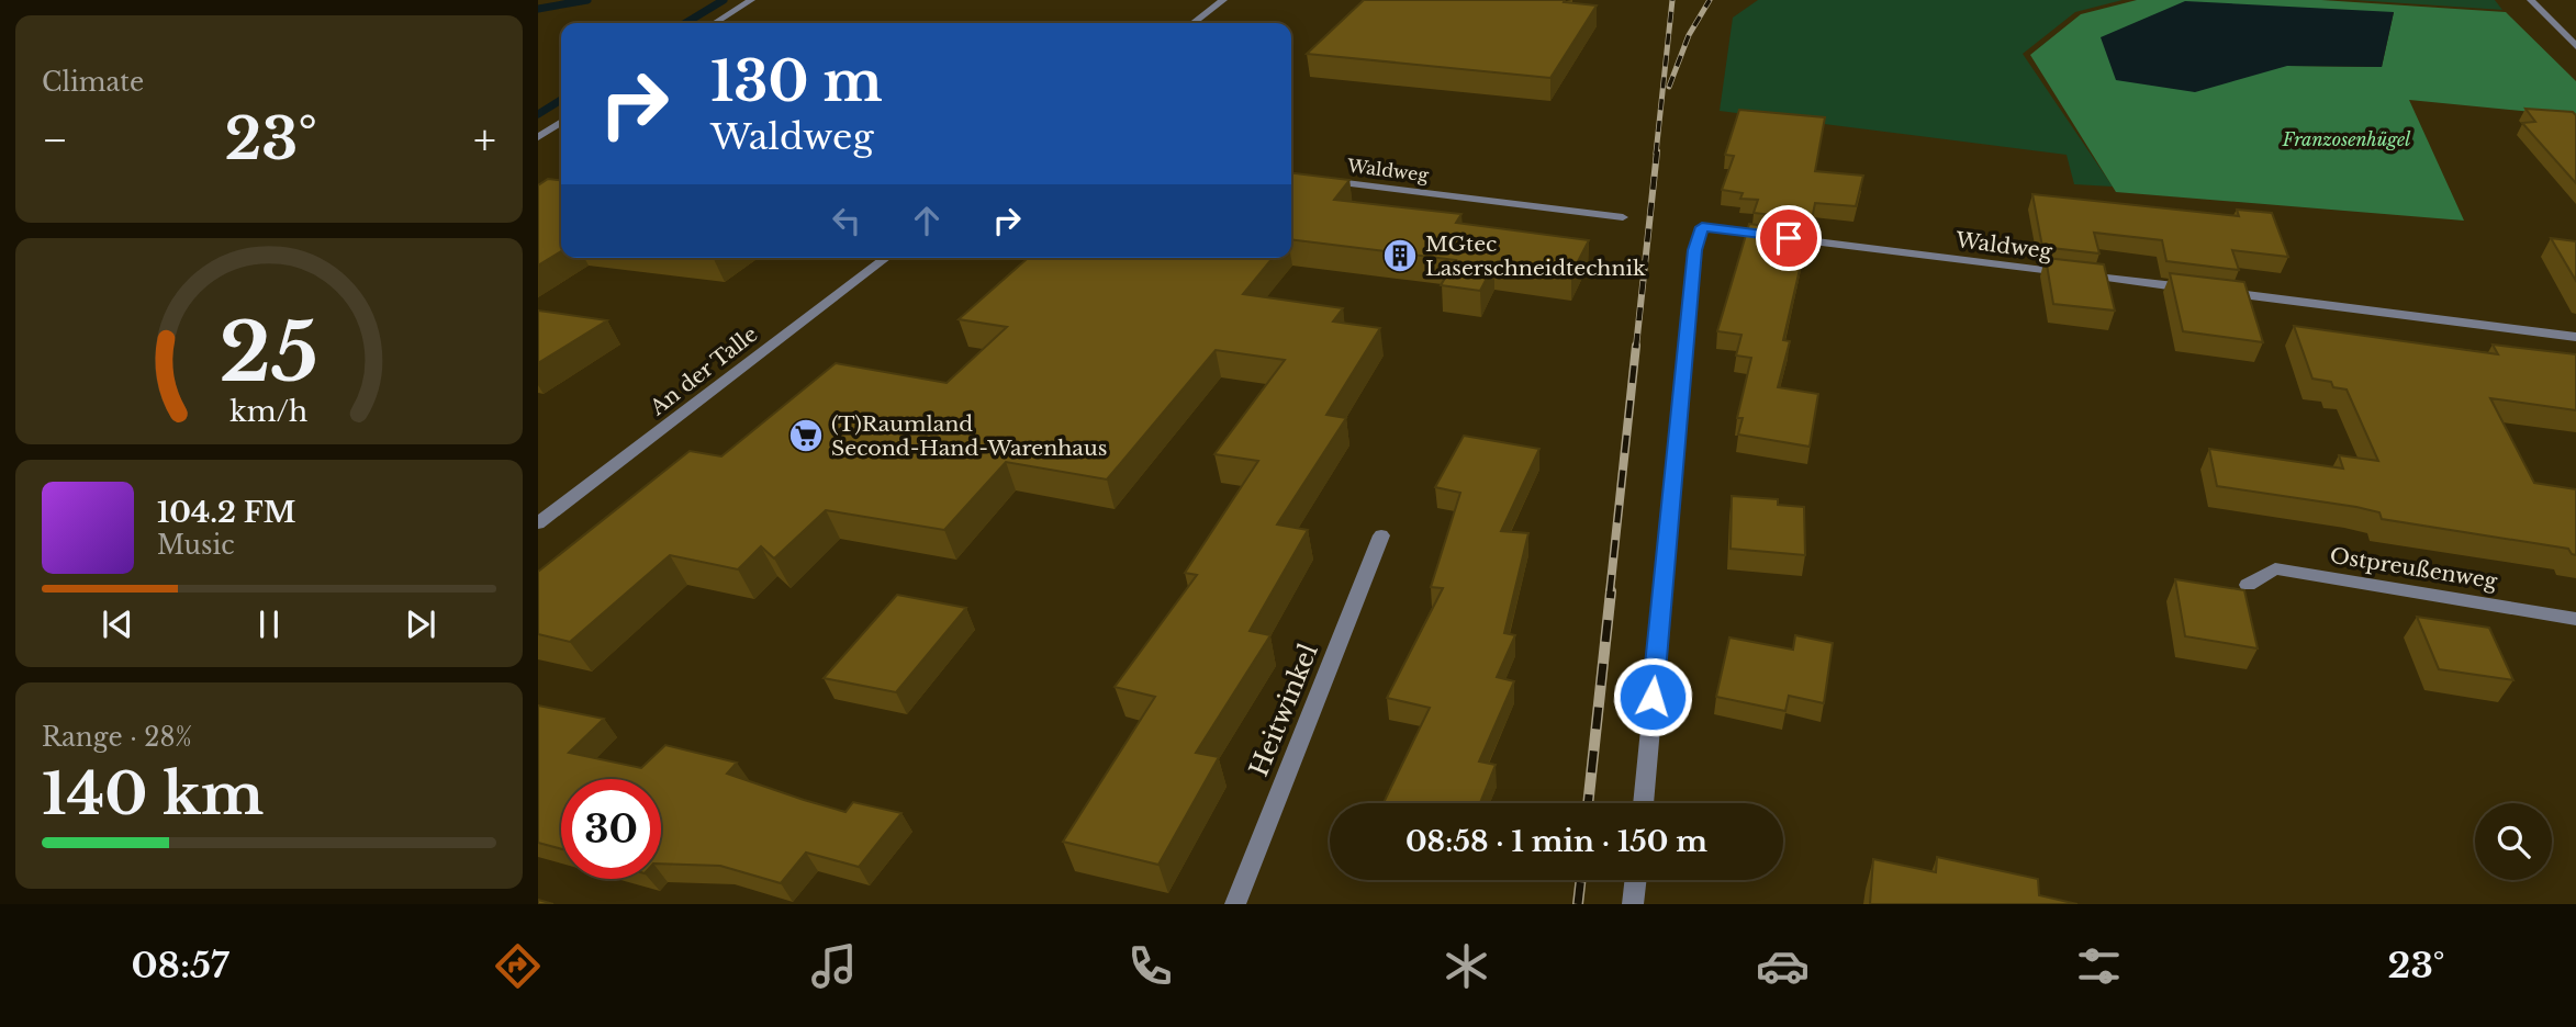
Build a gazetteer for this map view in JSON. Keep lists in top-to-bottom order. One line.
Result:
{"streets":{"street":["Waldweg","An der Talle","Ostpreußenweg","Heitwinkel"]},"parks":["Franzosenhügel"],"places":{"building":["MGtec Laserschneidtechnik"],"supermarket":["(T)Raumland Second-Hand-Warenhaus"]},"page":{"tile":["Climate",["Range · 28%","140 km"]],"turn":["130 m","Waldweg"],"heat":["−","23°","+"],"song":["104.2 FM","Music"],"limit":"30","trip":"08:58 · 1 min · 150 m","tabs":["08:57","23°"],"gauge":["25","km/h"]}}
